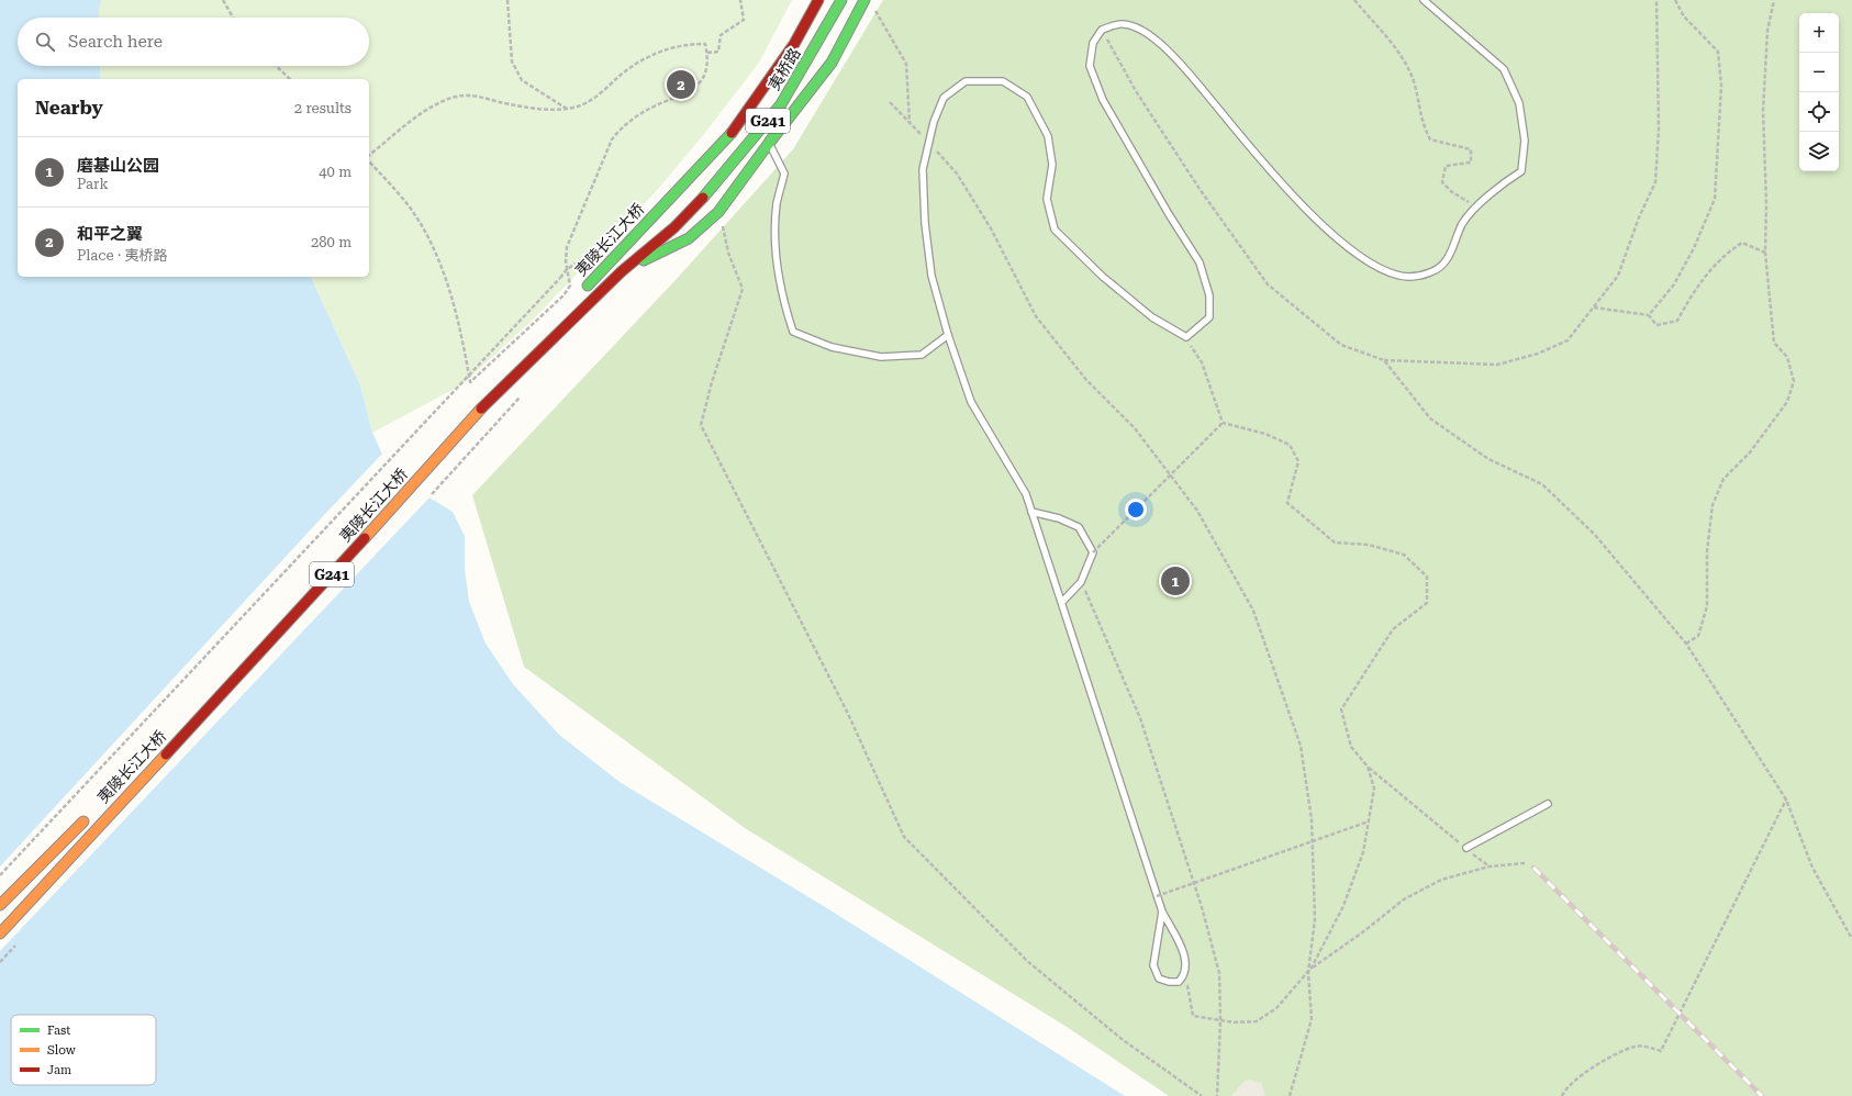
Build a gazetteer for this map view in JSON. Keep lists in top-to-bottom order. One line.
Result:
{"streets":{"main road":["夷桥路","G241","夷陵长江大桥"]},"crossings":[["夷桥路","夷陵长江大桥"]],"legend":["Fast","Slow","Jam"],"page":{"map_buttons":["+","−"],"search":"Search here","pins":["2","1"],"heading":["Nearby","2 results"],"list":[{"mark":"1","name":"磨基山公园","note":"Park","value":"40 m"},{"mark":"2","name":"和平之翼","note":"Place · 夷桥路","value":"280 m"}]}}
